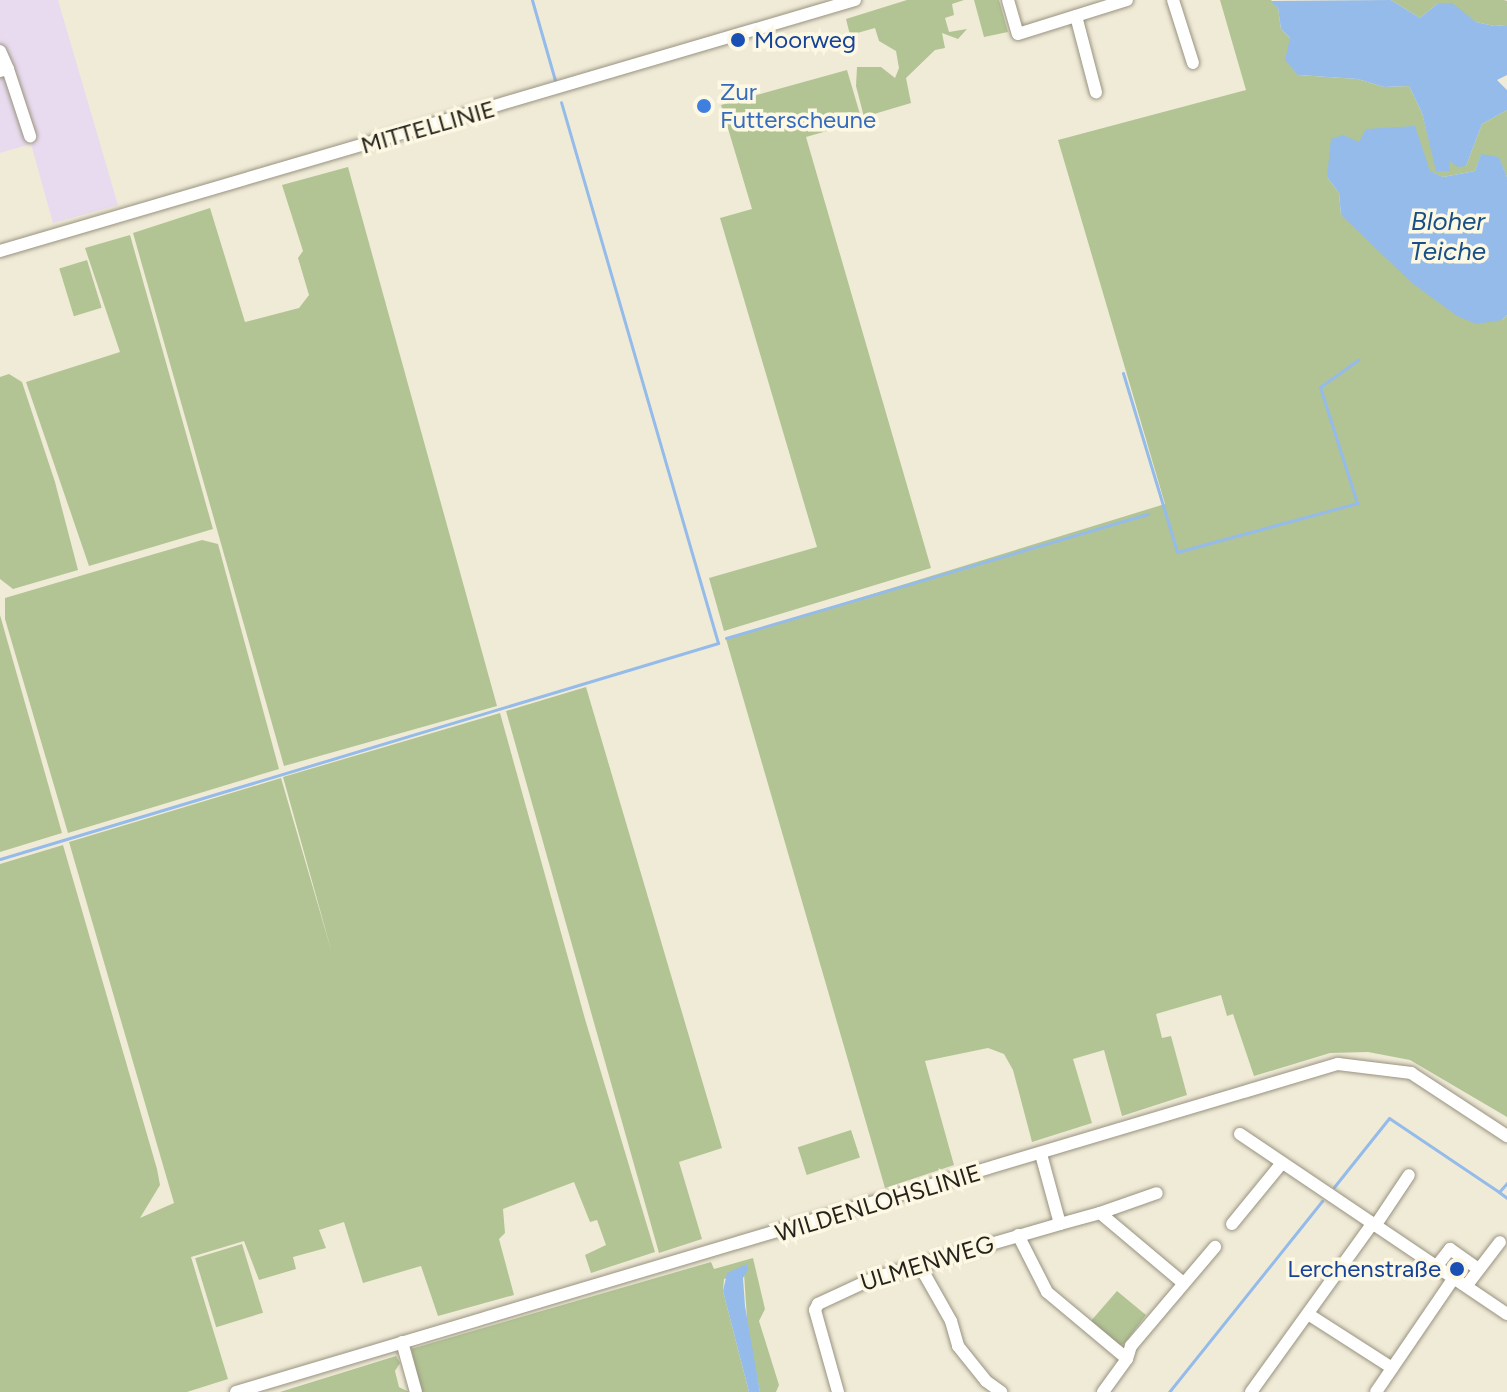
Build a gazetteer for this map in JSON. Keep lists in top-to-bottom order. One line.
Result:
{"streets":{"street":["MITTELLINIE","WILDENLOHSLINIE","ULMENWEG"]},"water":["Bloher Teiche"],"places":["Moorweg","Zur Futterscheune","Lerchenstraße"]}
